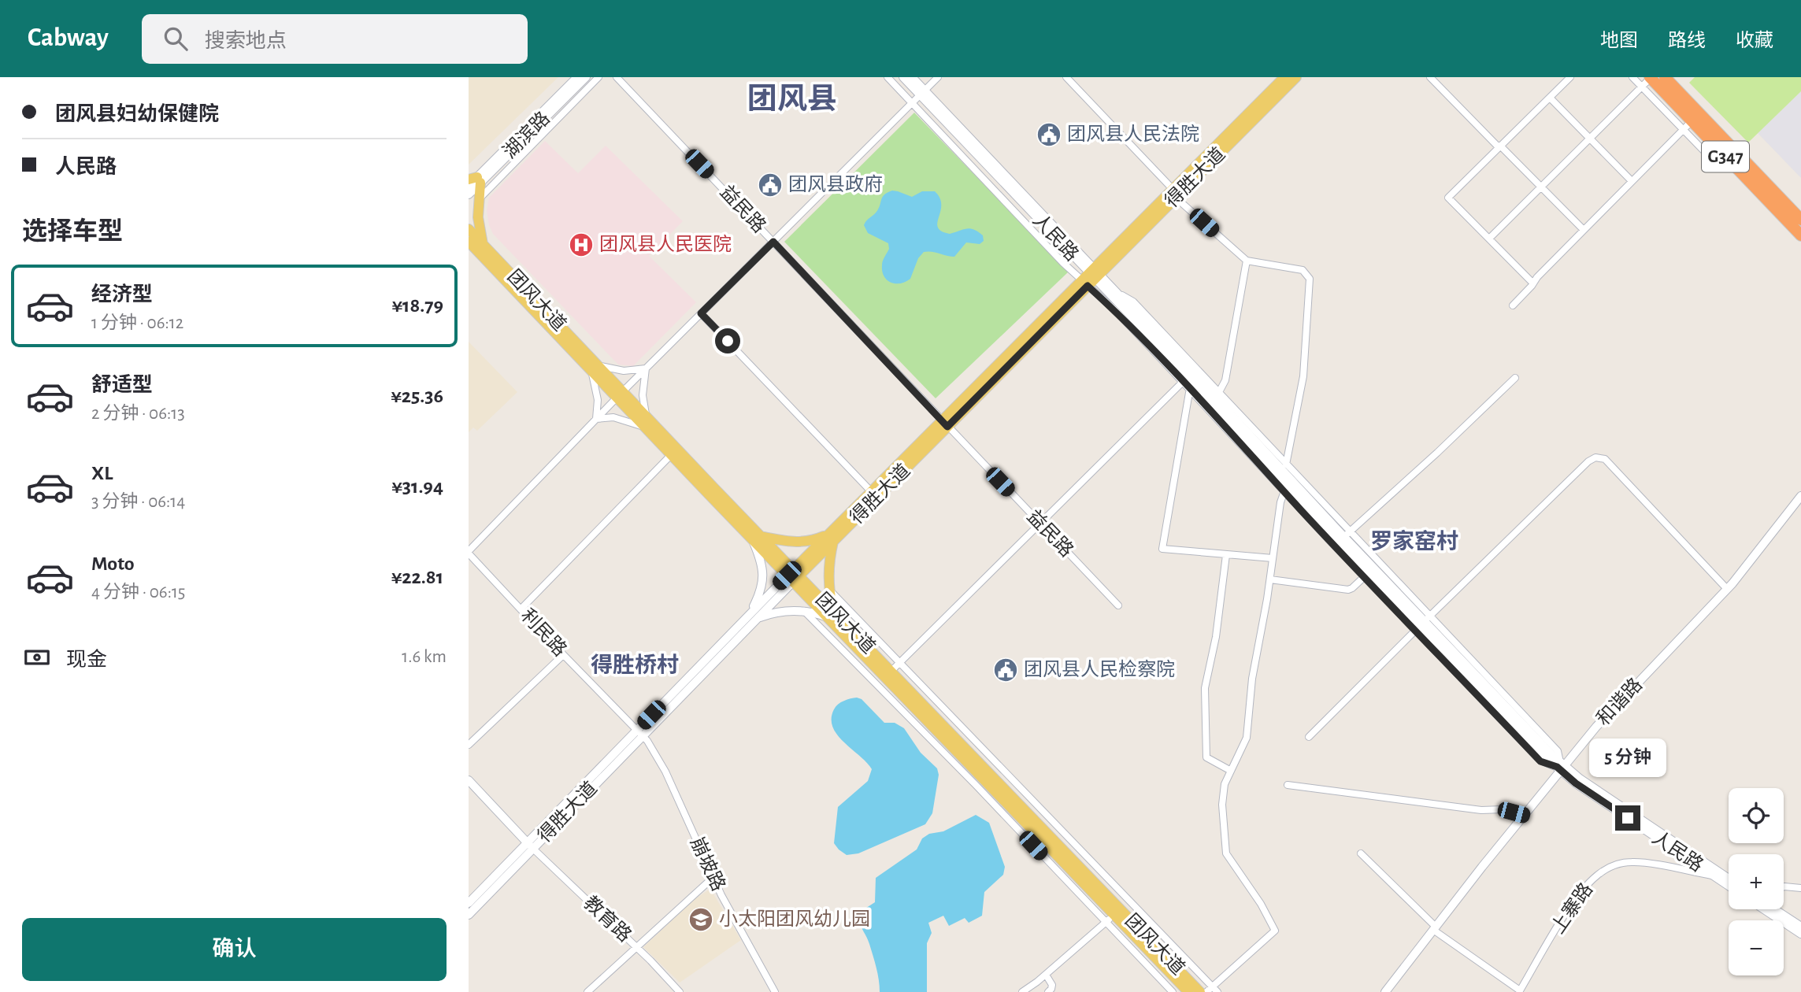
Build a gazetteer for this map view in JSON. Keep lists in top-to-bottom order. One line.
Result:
{"streets":{"highway":["G347"],"main road":["得胜大道","团风大道"],"street":["湖滨路","益民路","人民路","利民路","和谐路","崩坡路","上寨路","教育路"]},"crossings":[["得胜大道","益民路"],["得胜大道","人民路"],["得胜大道","团风大道"],["得胜大道","利民路"],["得胜大道","崩坡路"],["得胜大道","教育路"],["人民路","和谐路"],["人民路","上寨路"],["利民路","崩坡路"]],"districts":["团风县","罗家窑村","得胜桥村"],"places":{"public building":["团风县人民法院","团风县政府","团风县人民检察院"],"hospital":["团风县人民医院"],"school or university":["小太阳团风幼儿园"]},"page":{"header":"Cabway","search":"搜索地点","nav":["地图","路线","收藏"],"banner":["团风县妇幼保健院","人民路"],"heading":"选择车型","list":[{"name":"经济型","note":"1 分钟 · 06:12","value":"¥18.79"},{"name":"舒适型","note":"2 分钟 · 06:13","value":"¥25.36"},{"name":"XL","note":"3 分钟 · 06:14","value":"¥31.94"},{"name":"Moto","note":"4 分钟 · 06:15","value":"¥22.81"}],"pay":["现金","1.6 km"],"bubble":"5 分钟","map_buttons":["+","−"],"buttons":"确认"}}
